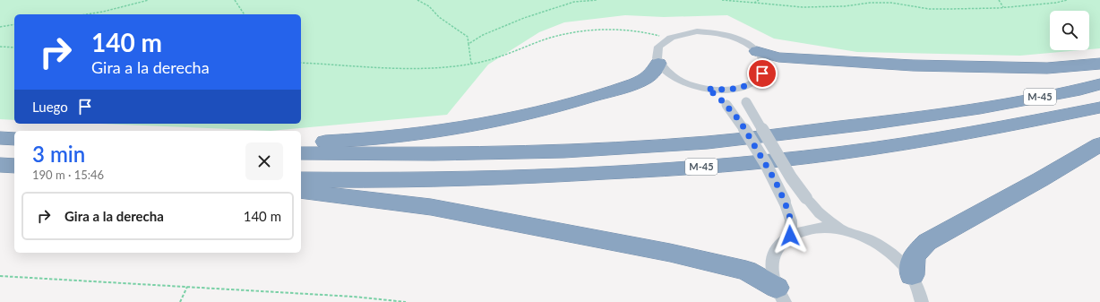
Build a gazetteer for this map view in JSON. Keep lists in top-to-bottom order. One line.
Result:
{"streets":{"highway":["M-45"]},"page":{"turn":["140 m","Gira a la derecha"],"then":"Luego","heading":["3 min","190 m · 15:46"],"list":[{"name":"Gira a la derecha","value":"140 m"}]}}
